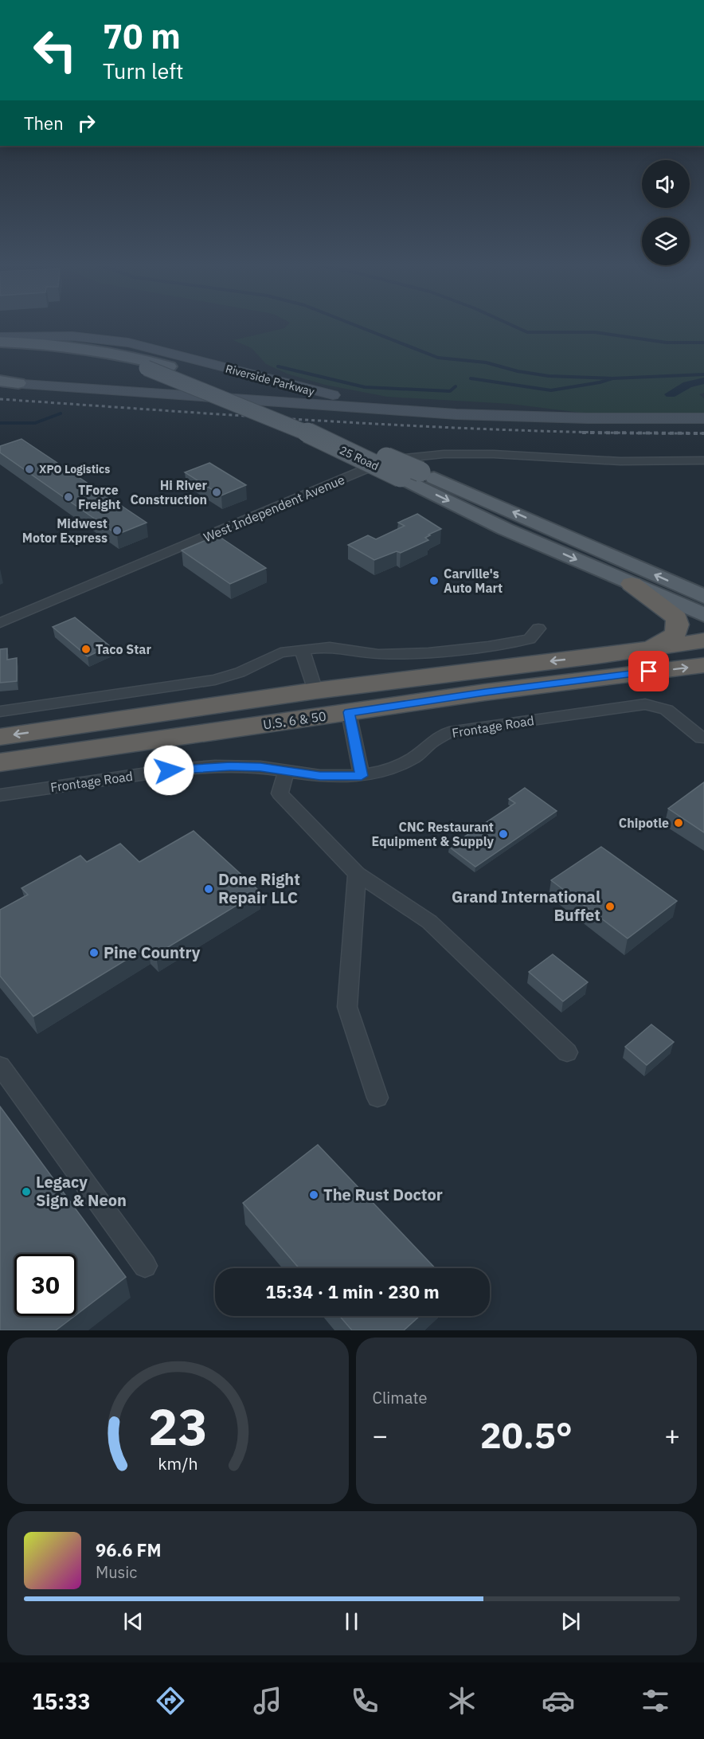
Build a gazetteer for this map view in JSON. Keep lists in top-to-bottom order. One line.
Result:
{"streets":{"highway":["U.S. 6 & 50"],"main road":["Riverside Parkway","25 Road"],"street":["West Independent Avenue","Frontage Road"]},"places":["XPO Logistics","Hi River Construction","TForce Freight","Midwest Motor Express","Carville's Auto Mart","Taco Star","Chipotle","CNC Restaurant Equipment & Supply","Done Right Repair LLC","Grand International Buffet","Pine Country","Legacy Sign & Neon","The Rust Doctor"],"page":{"turn":["70 m","Turn left"],"then":"Then","limit":"30","trip":"15:34 · 1 min · 230 m","tile":"Climate","heat":["−","20.5°","+"],"song":["96.6 FM","Music"],"tabs":"15:33","gauge":["23","km/h"]}}
